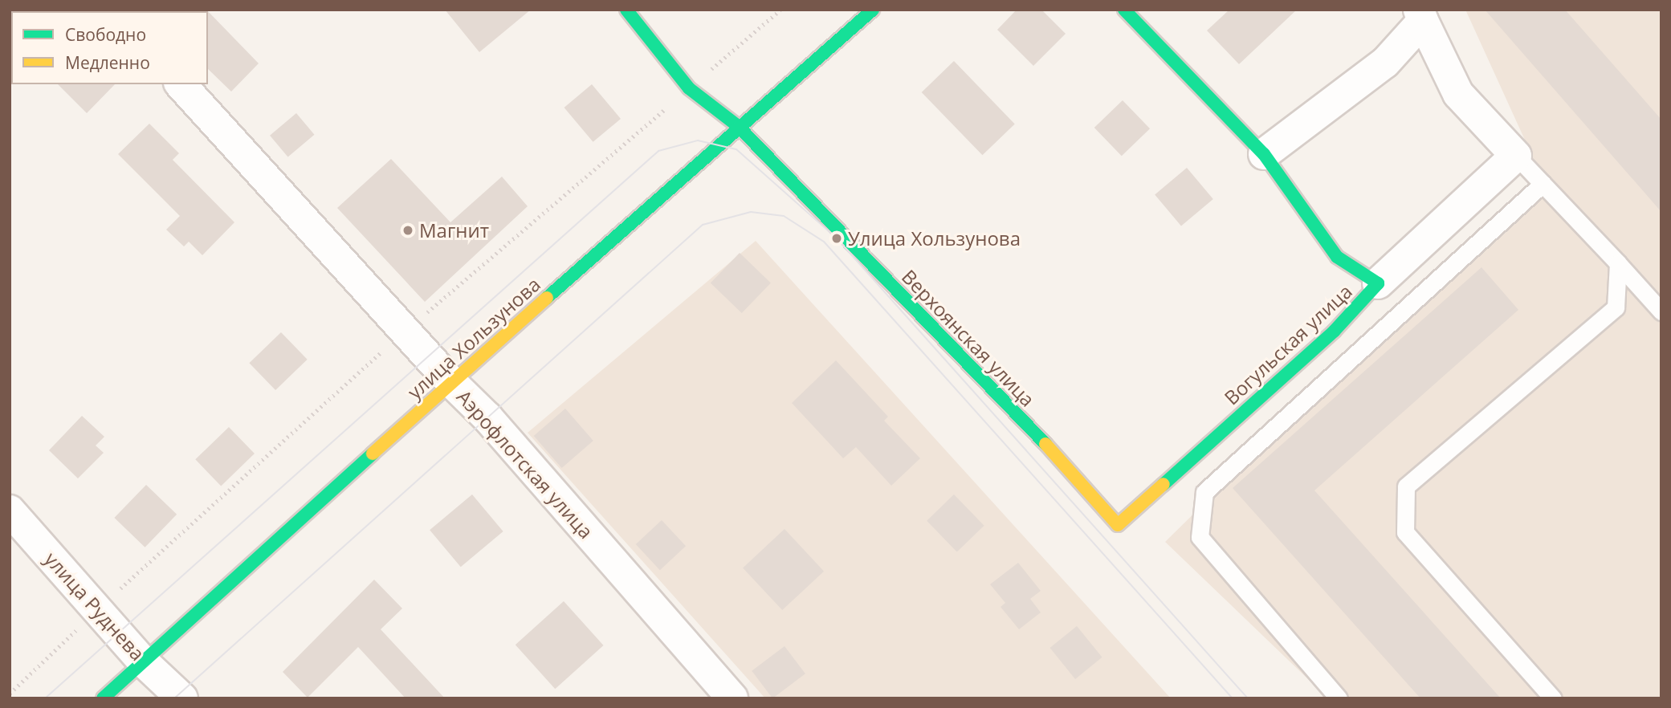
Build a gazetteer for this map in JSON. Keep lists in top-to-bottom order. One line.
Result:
{"streets":{"street":["улица Хользунова","Верхоянская улица","Вогульская улица","Аэрофлотская улица","улица Руднева"]},"crossings":[["улица Хользунова","Верхоянская улица"],["улица Хользунова","Аэрофлотская улица"],["улица Хользунова","улица Руднева"],["Верхоянская улица","Вогульская улица"]],"places":["Магнит","Улица Хользунова"],"legend":["Свободно","Медленно"]}
